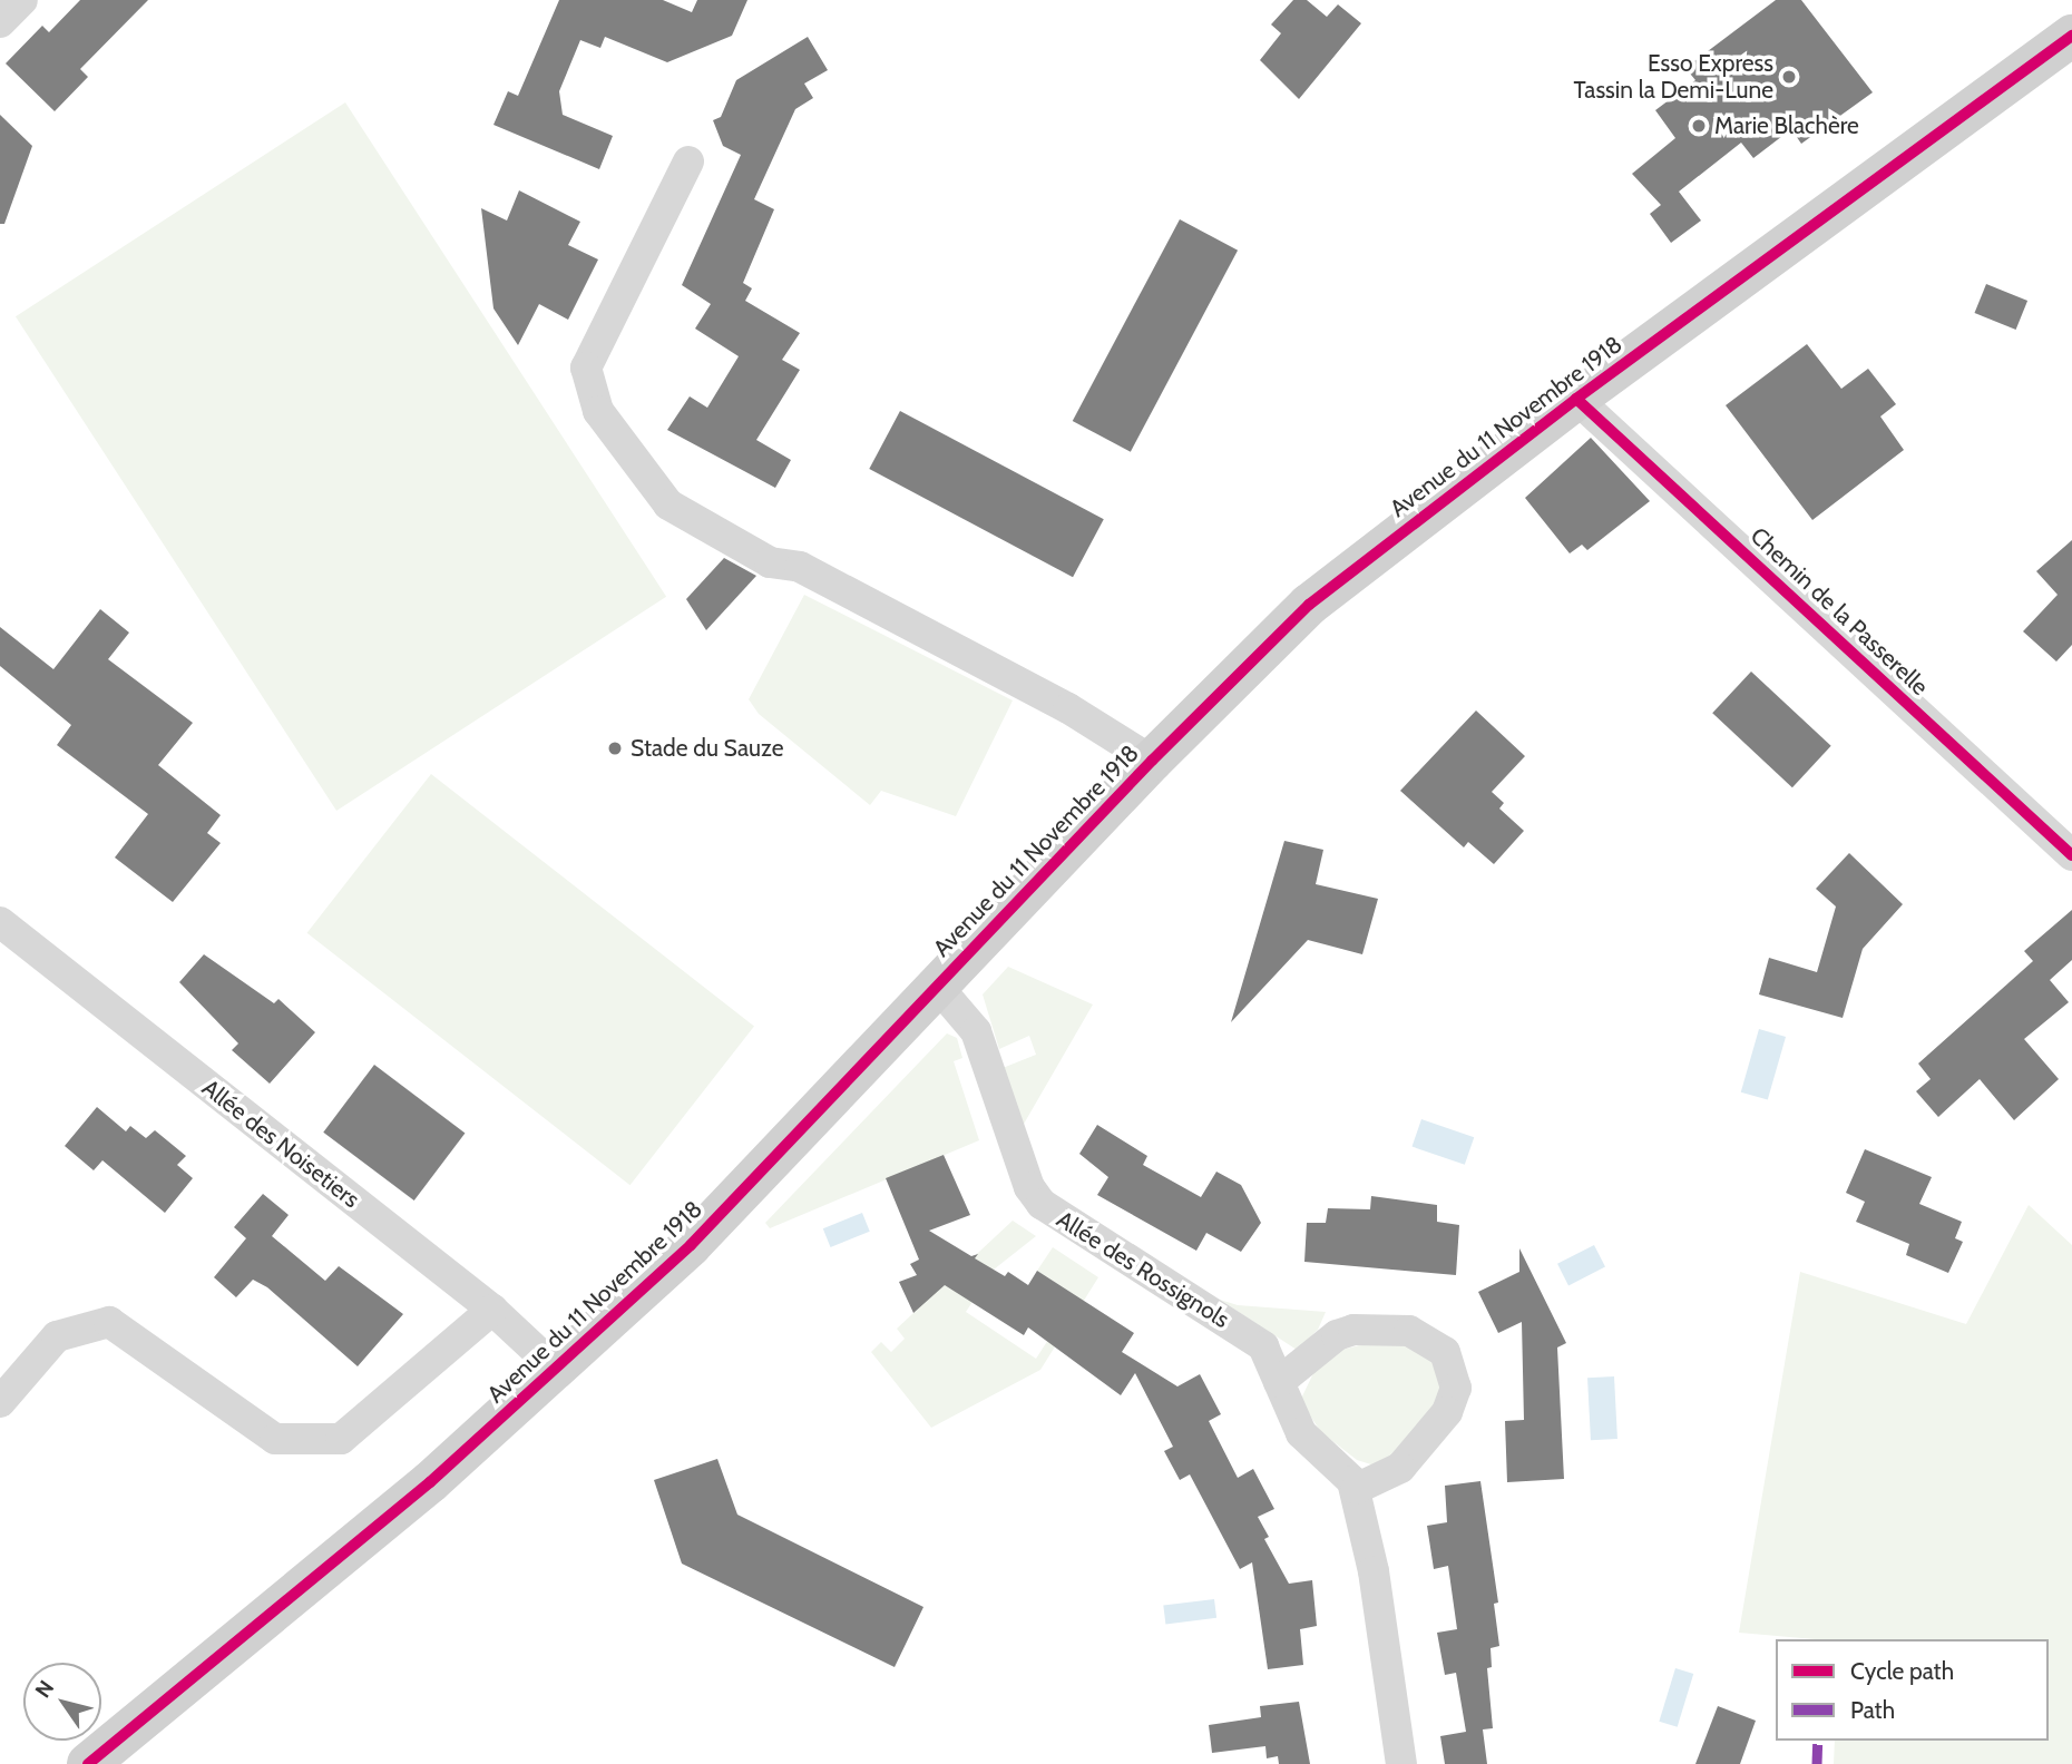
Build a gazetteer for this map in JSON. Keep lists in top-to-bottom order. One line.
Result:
{"streets":{"main road":["Avenue du 11 Novembre 1918"],"street":["Chemin de la Passerelle","Allée des Noisetiers","Allée des Rossignols"]},"crossings":[["Avenue du 11 Novembre 1918","Chemin de la Passerelle"],["Avenue du 11 Novembre 1918","Allée des Noisetiers"],["Avenue du 11 Novembre 1918","Allée des Rossignols"]],"places":["Esso Express Tassin la Demi-Lune","Marie Blachère","Stade du Sauze"],"legend":["Cycle path","Path"],"north":"top left"}
